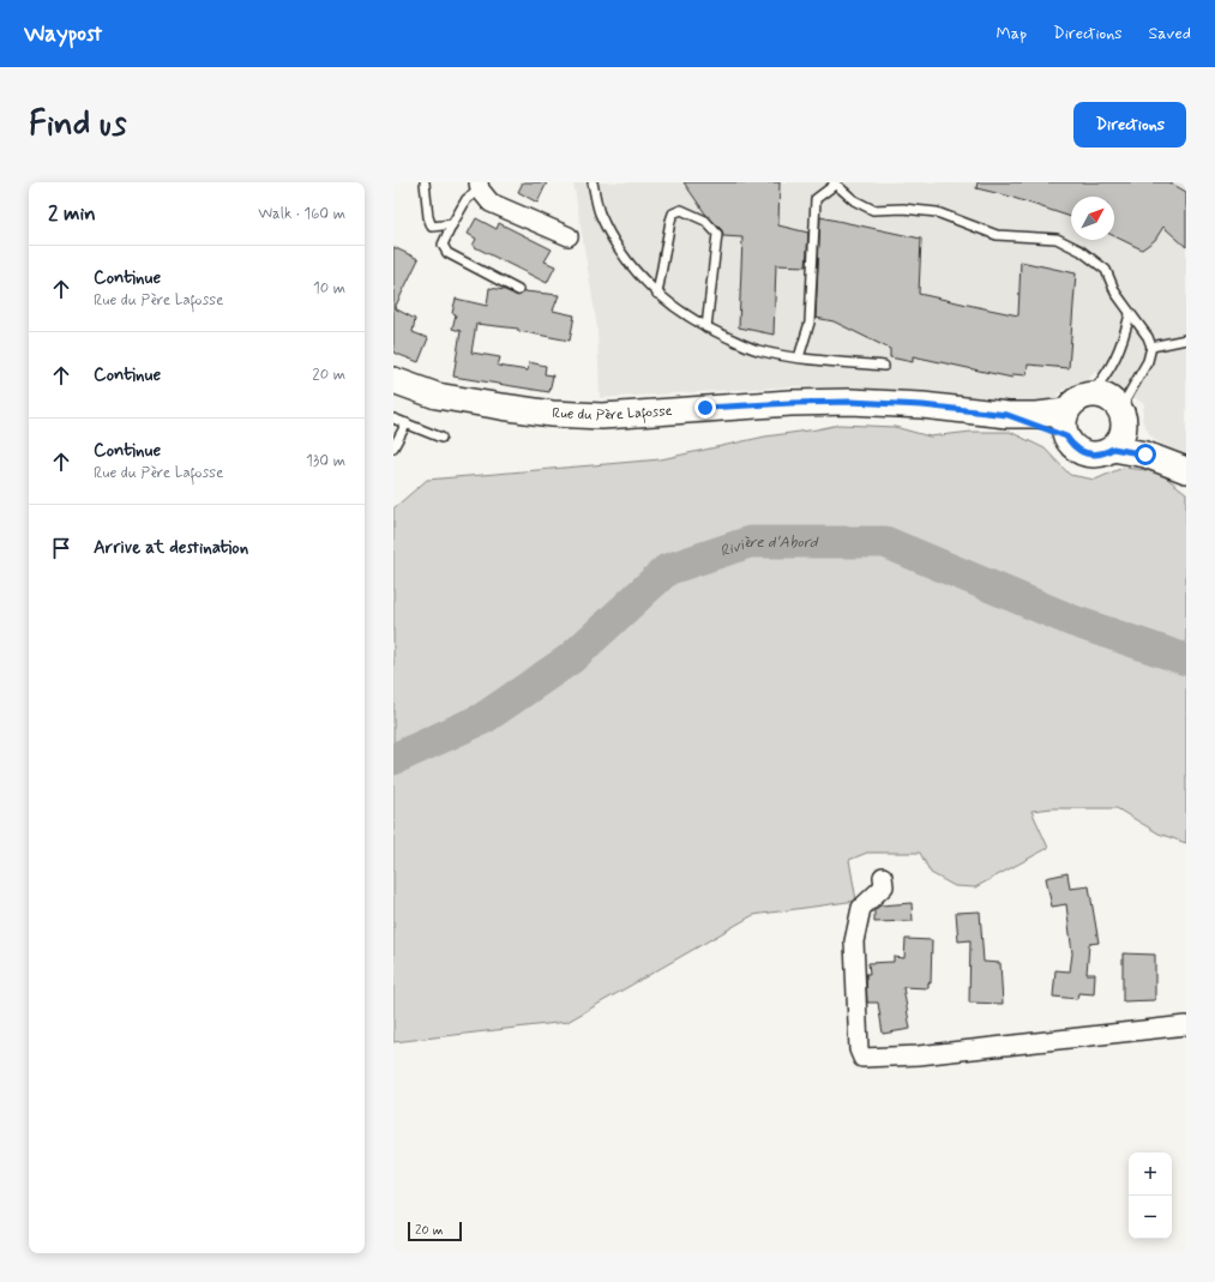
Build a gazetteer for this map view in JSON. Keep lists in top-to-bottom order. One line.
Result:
{"streets":{"street":["Rue du Père Lafosse"]},"water":["Rivière d'Abord"],"scale_bar":"20 m","north":"top right","page":{"header":"Waypost","nav":["Map","Directions","Saved"],"buttons":"Directions","title":"Find us","heading":["2 min","Walk · 160 m"],"list":[["Continue","Rue du Père Lafosse","10 m"],["Continue","20 m"],["Continue","Rue du Père Lafosse","130 m"],"Arrive at destination"],"map_buttons":["+","−"],"scale":"20 m"}}
